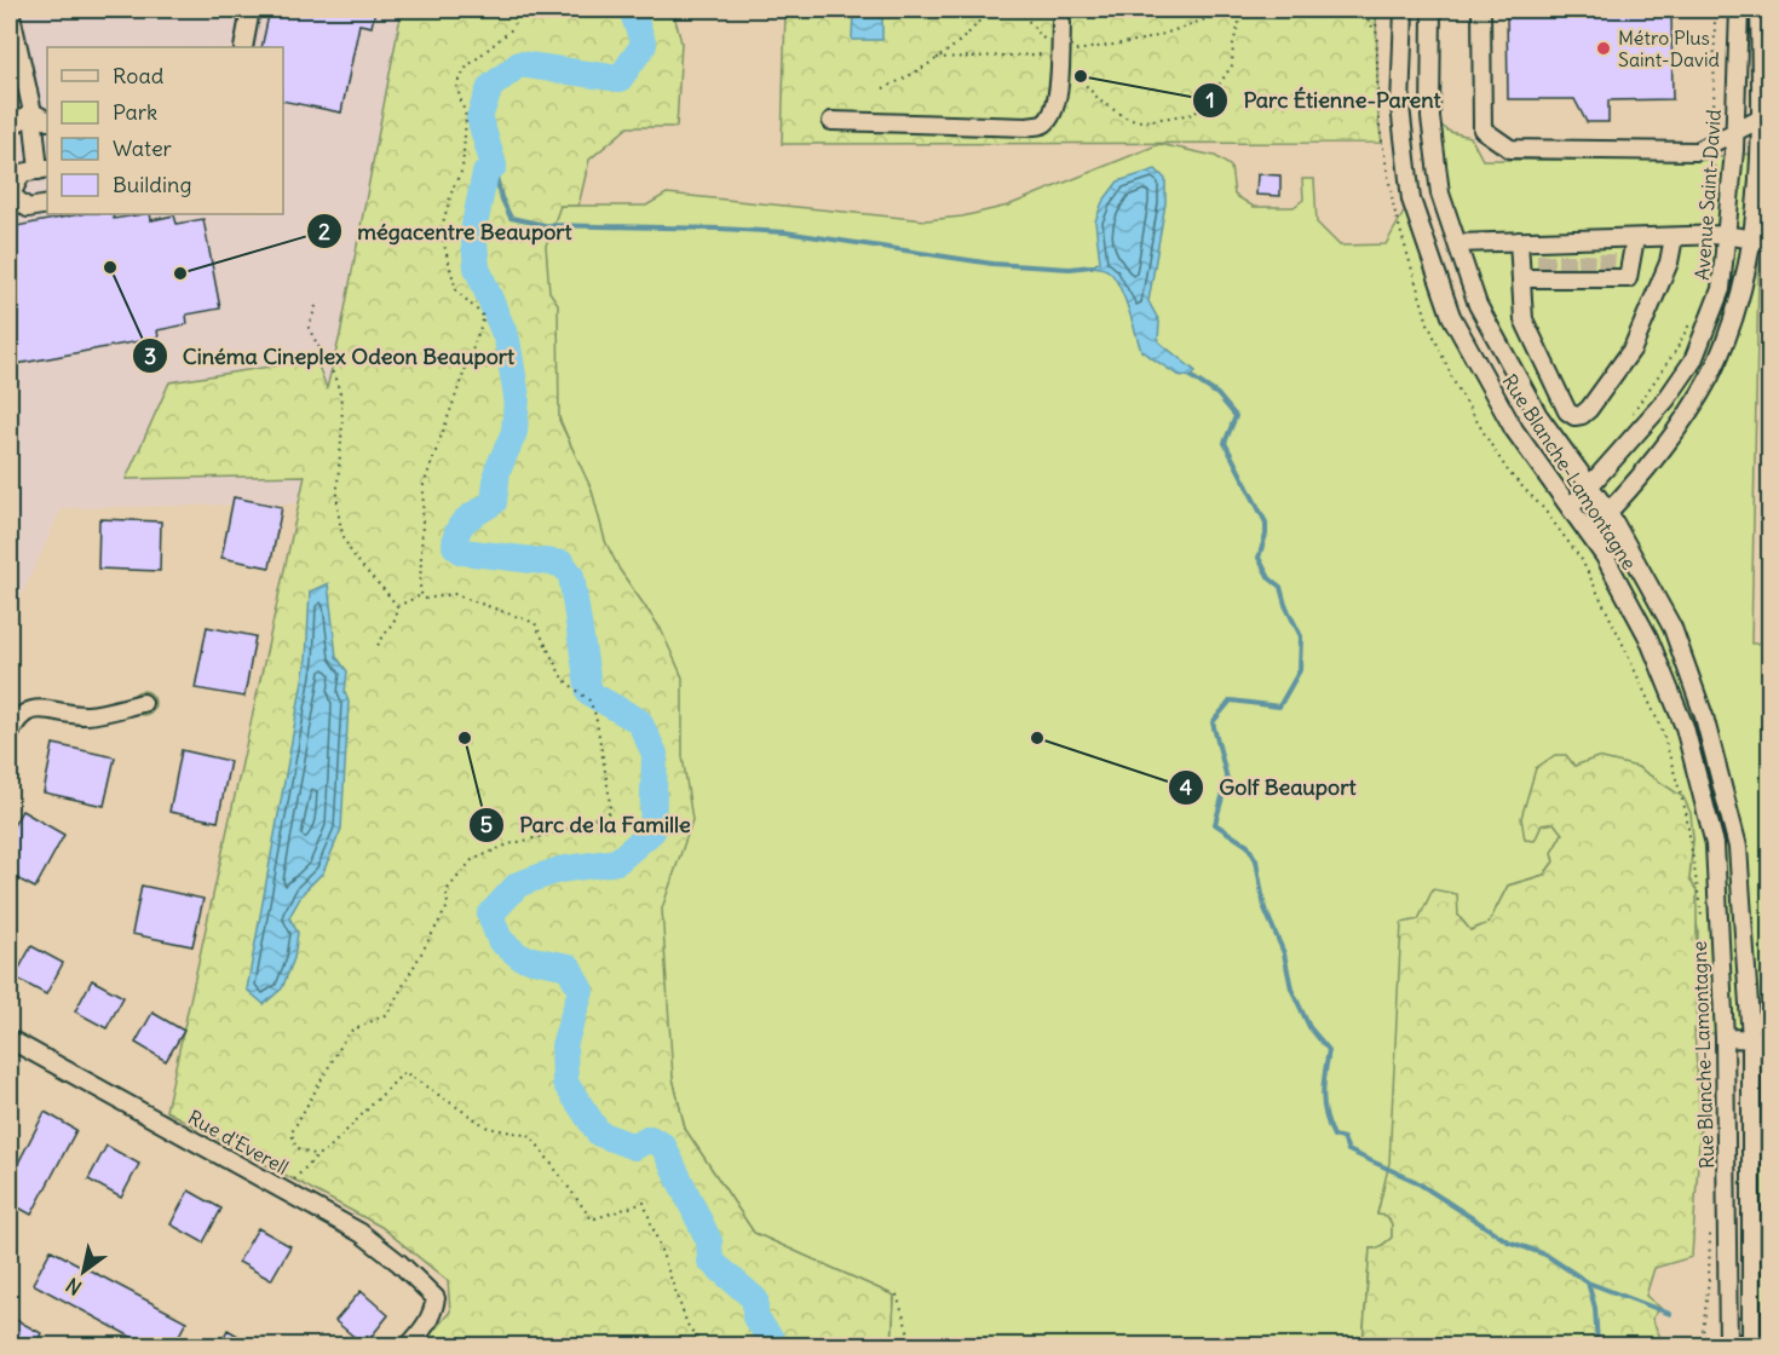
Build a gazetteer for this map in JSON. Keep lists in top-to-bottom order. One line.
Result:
{"streets":{"street":["Avenue Saint-David","Rue Blanche-Lamontagne","Rue d'Everell"]},"crossings":[["Avenue Saint-David","Rue Blanche-Lamontagne"]],"places":["Métro Plus Saint-David","Parc Étienne-Parent","Cinéma Cineplex Odeon Beauport","mégacentre Beauport","Parc de la Famille","Golf Beauport"],"legend":["Road","Park","Water","Building"],"north":"bottom left"}
